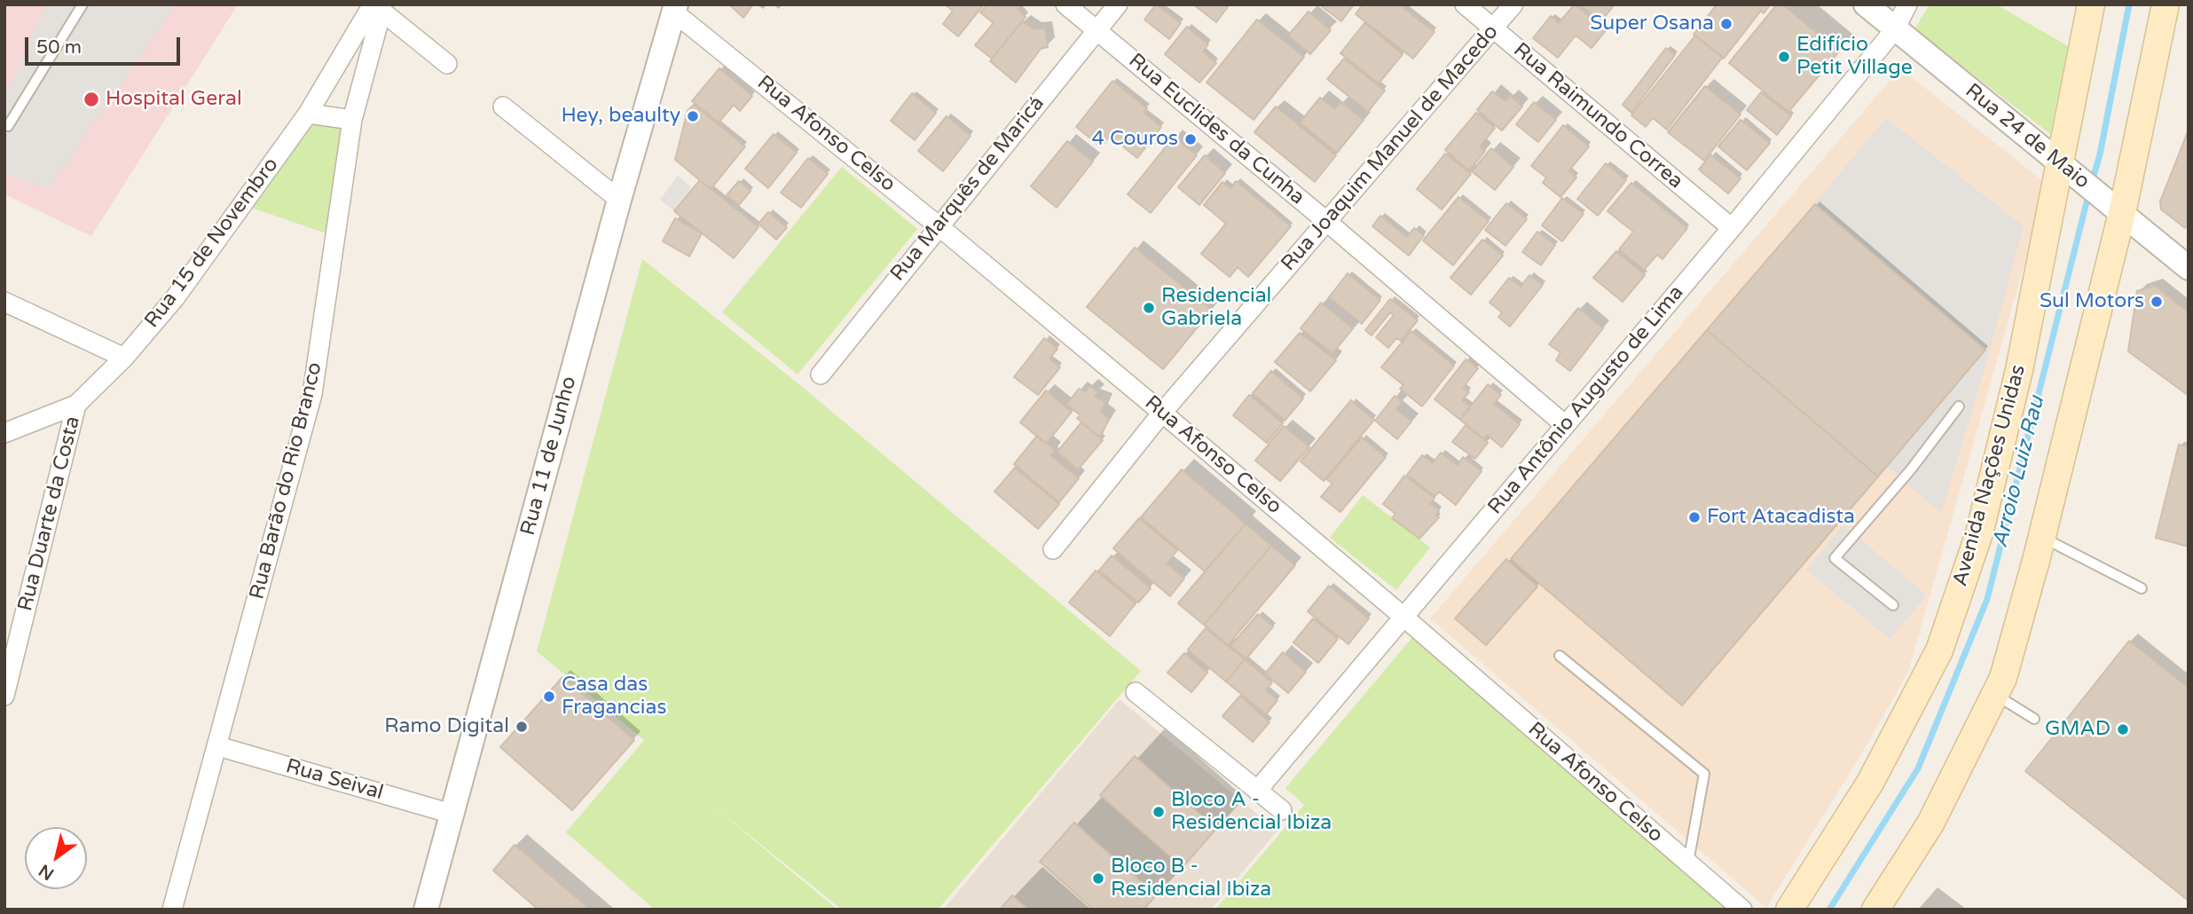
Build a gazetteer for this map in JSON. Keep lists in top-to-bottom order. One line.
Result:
{"streets":{"main road":["Avenida Nações Unidas"],"street":["Rua Raimundo Correa","Rua Euclides da Cunha","Rua Afonso Celso","Rua 24 de Maio","Rua Joaquim Manuel de Macedo","Rua Marquês de Maricá","Rua 15 de Novembro","Rua Antônio Augusto de Lima","Rua 11 de Junho","Rua Barão do Rio Branco","Rua Duarte da Costa","Rua Seival"]},"crossings":[["Rua Raimundo Correa","Rua Joaquim Manuel de Macedo"],["Rua Raimundo Correa","Rua Antônio Augusto de Lima"],["Rua Euclides da Cunha","Rua Joaquim Manuel de Macedo"],["Rua Euclides da Cunha","Rua Marquês de Maricá"],["Rua Euclides da Cunha","Rua Antônio Augusto de Lima"],["Rua Afonso Celso","Rua Joaquim Manuel de Macedo"],["Rua Afonso Celso","Rua Marquês de Maricá"],["Rua Afonso Celso","Rua Antônio Augusto de Lima"],["Rua Afonso Celso","Rua 11 de Junho"],["Rua 24 de Maio","Rua Antônio Augusto de Lima"],["Rua 24 de Maio","Avenida Nações Unidas"],["Rua 15 de Novembro","Rua Barão do Rio Branco"],["Rua 15 de Novembro","Rua Duarte da Costa"],["Rua 11 de Junho","Rua Seival"],["Rua Barão do Rio Branco","Rua Seival"]],"water":["Arroio Luiz Rau"],"places":["Super Osana","Edifício Petit Village","Hospital Geral","Hey, beaulty","4 Couros","Sul Motors","Residencial Gabriela","Fort Atacadista","Casa das Fragancias","Ramo Digital","GMAD","Bloco A - Residencial Ibiza","Bloco B - Residencial Ibiza"],"scale_bar":"50 m","north":"bottom left"}
